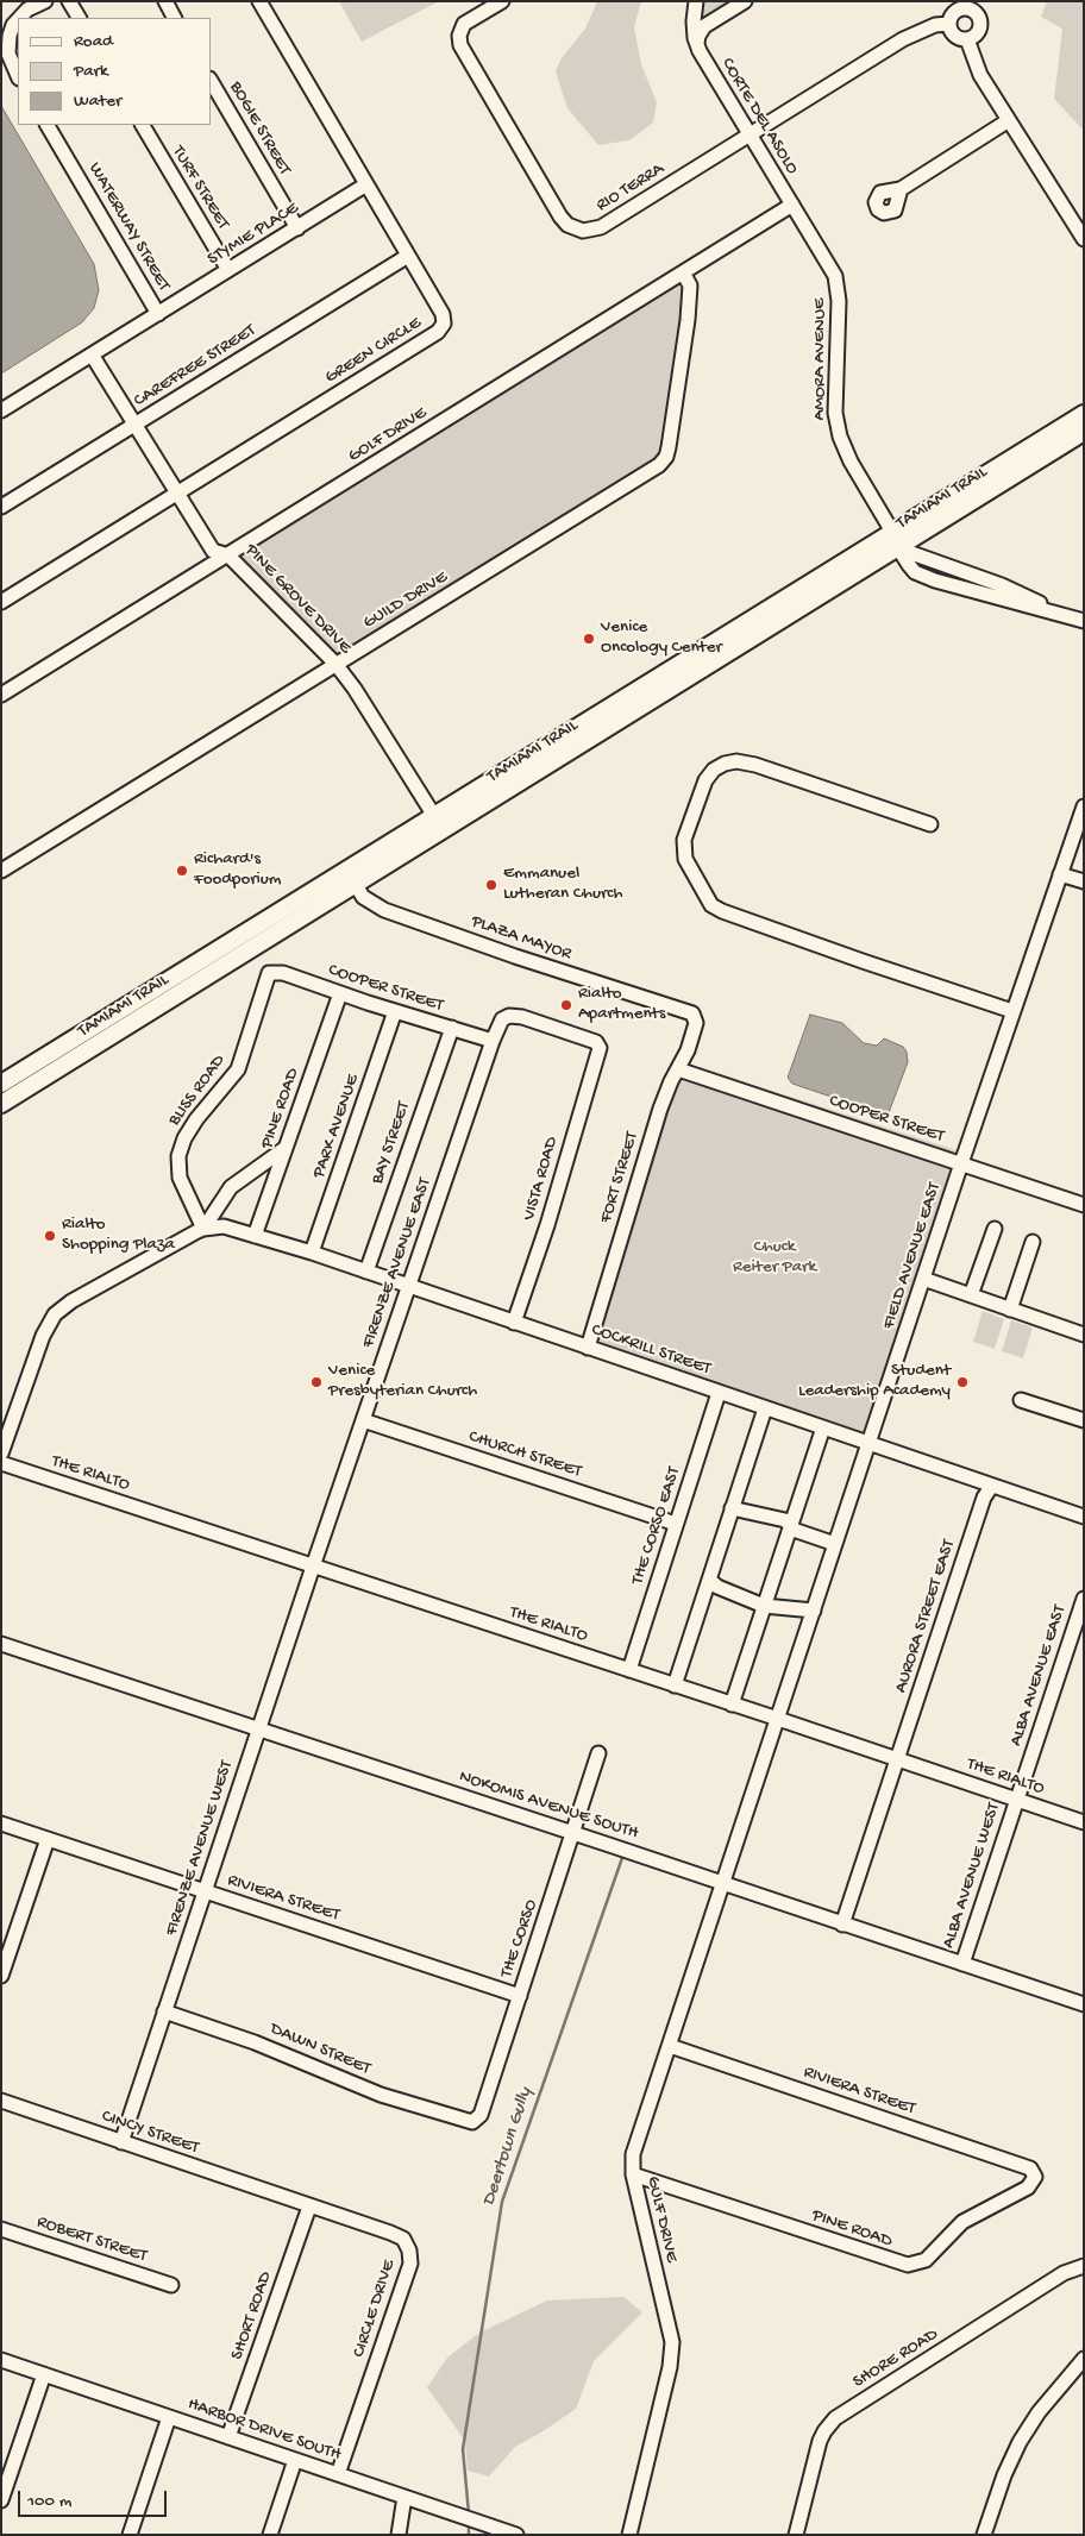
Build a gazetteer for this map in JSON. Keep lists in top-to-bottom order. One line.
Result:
{"streets":{"main road":["TAMIAMI TRAIL"],"street":["CORTE DEL ASOLO","BOGIE STREET","TURF STREET","RIO TERRA","WATERWAY STREET","STYMIE PLACE","GREEN CIRCLE","AMORA AVENUE","CAREFREE STREET","GOLF DRIVE","PINE GROVE DRIVE","GUILD DRIVE","PLAZA MAYOR","COOPER STREET","BLISS ROAD","PINE ROAD","PARK AVENUE","BAY STREET","FORT STREET","VISTA ROAD","FIELD AVENUE EAST","FIRENZE AVENUE EAST","COCKRILL STREET","CHURCH STREET","THE RIALTO","THE CORSO EAST","AURORA STREET EAST","ALBA AVENUE EAST","NOKOMIS AVENUE SOUTH","FIRENZE AVENUE WEST","ALBA AVENUE WEST","RIVIERA STREET","THE CORSO","DAWN STREET","CINCY STREET","GULF DRIVE","ROBERT STREET","CIRCLE DRIVE","SHORT ROAD","SHORE ROAD","HARBOR DRIVE SOUTH"]},"crossings":[["CORTE DEL ASOLO","RIO TERRA"],["CORTE DEL ASOLO","AMORA AVENUE"],["CORTE DEL ASOLO","GOLF DRIVE"],["BOGIE STREET","STYMIE PLACE"],["TURF STREET","STYMIE PLACE"],["WATERWAY STREET","STYMIE PLACE"],["WATERWAY STREET","PINE GROVE DRIVE"],["STYMIE PLACE","GREEN CIRCLE"],["GREEN CIRCLE","CAREFREE STREET"],["GREEN CIRCLE","PINE GROVE DRIVE"],["AMORA AVENUE","GOLF DRIVE"],["AMORA AVENUE","TAMIAMI TRAIL"],["CAREFREE STREET","PINE GROVE DRIVE"],["GOLF DRIVE","PINE GROVE DRIVE"],["GOLF DRIVE","GUILD DRIVE"],["TAMIAMI TRAIL","PINE GROVE DRIVE"],["TAMIAMI TRAIL","PLAZA MAYOR"],["PINE GROVE DRIVE","GUILD DRIVE"],["PLAZA MAYOR","FORT STREET"],["COOPER STREET","BLISS ROAD"],["COOPER STREET","PINE ROAD"],["COOPER STREET","PARK AVENUE"],["COOPER STREET","BAY STREET"],["COOPER STREET","FORT STREET"],["COOPER STREET","FIELD AVENUE EAST"],["COOPER STREET","FIRENZE AVENUE EAST"],["BLISS ROAD","COCKRILL STREET"],["PINE ROAD","COCKRILL STREET"],["PINE ROAD","RIVIERA STREET"],["PINE ROAD","GULF DRIVE"],["PARK AVENUE","COCKRILL STREET"],["BAY STREET","COCKRILL STREET"],["FORT STREET","COCKRILL STREET"],["VISTA ROAD","FIRENZE AVENUE EAST"],["VISTA ROAD","COCKRILL STREET"],["FIELD AVENUE EAST","COCKRILL STREET"],["FIELD AVENUE EAST","THE RIALTO"],["FIELD AVENUE EAST","NOKOMIS AVENUE SOUTH"],["FIELD AVENUE EAST","GULF DRIVE"],["FIRENZE AVENUE EAST","COCKRILL STREET"],["FIRENZE AVENUE EAST","CHURCH STREET"],["FIRENZE AVENUE EAST","THE RIALTO"],["FIRENZE AVENUE EAST","FIRENZE AVENUE WEST"],["COCKRILL STREET","THE CORSO EAST"],["COCKRILL STREET","AURORA STREET EAST"],["CHURCH STREET","THE CORSO EAST"],["THE RIALTO","THE CORSO EAST"],["THE RIALTO","AURORA STREET EAST"],["THE RIALTO","ALBA AVENUE EAST"],["THE RIALTO","FIRENZE AVENUE WEST"],["THE RIALTO","ALBA AVENUE WEST"],["AURORA STREET EAST","NOKOMIS AVENUE SOUTH"],["ALBA AVENUE EAST","ALBA AVENUE WEST"],["NOKOMIS AVENUE SOUTH","FIRENZE AVENUE WEST"],["NOKOMIS AVENUE SOUTH","ALBA AVENUE WEST"],["NOKOMIS AVENUE SOUTH","THE CORSO"],["NOKOMIS AVENUE SOUTH","GULF DRIVE"],["FIRENZE AVENUE WEST","RIVIERA STREET"],["FIRENZE AVENUE WEST","DAWN STREET"],["FIRENZE AVENUE WEST","CINCY STREET"],["RIVIERA STREET","THE CORSO"],["RIVIERA STREET","GULF DRIVE"],["THE CORSO","DAWN STREET"],["CINCY STREET","CIRCLE DRIVE"],["CIRCLE DRIVE","SHORT ROAD"],["CIRCLE DRIVE","HARBOR DRIVE SOUTH"],["SHORT ROAD","HARBOR DRIVE SOUTH"]],"water":["Deertown Gully"],"parks":["Chuck Reiter Park"],"places":["Venice Oncology Center","Richard's Foodporium","Emmanuel Lutheran Church","Rialto Apartments","Rialto Shopping Plaza","Venice Presbyterian Church","Student Leadership Academy"],"legend":["Road","Park","Water"],"scale_bar":"100 m"}
